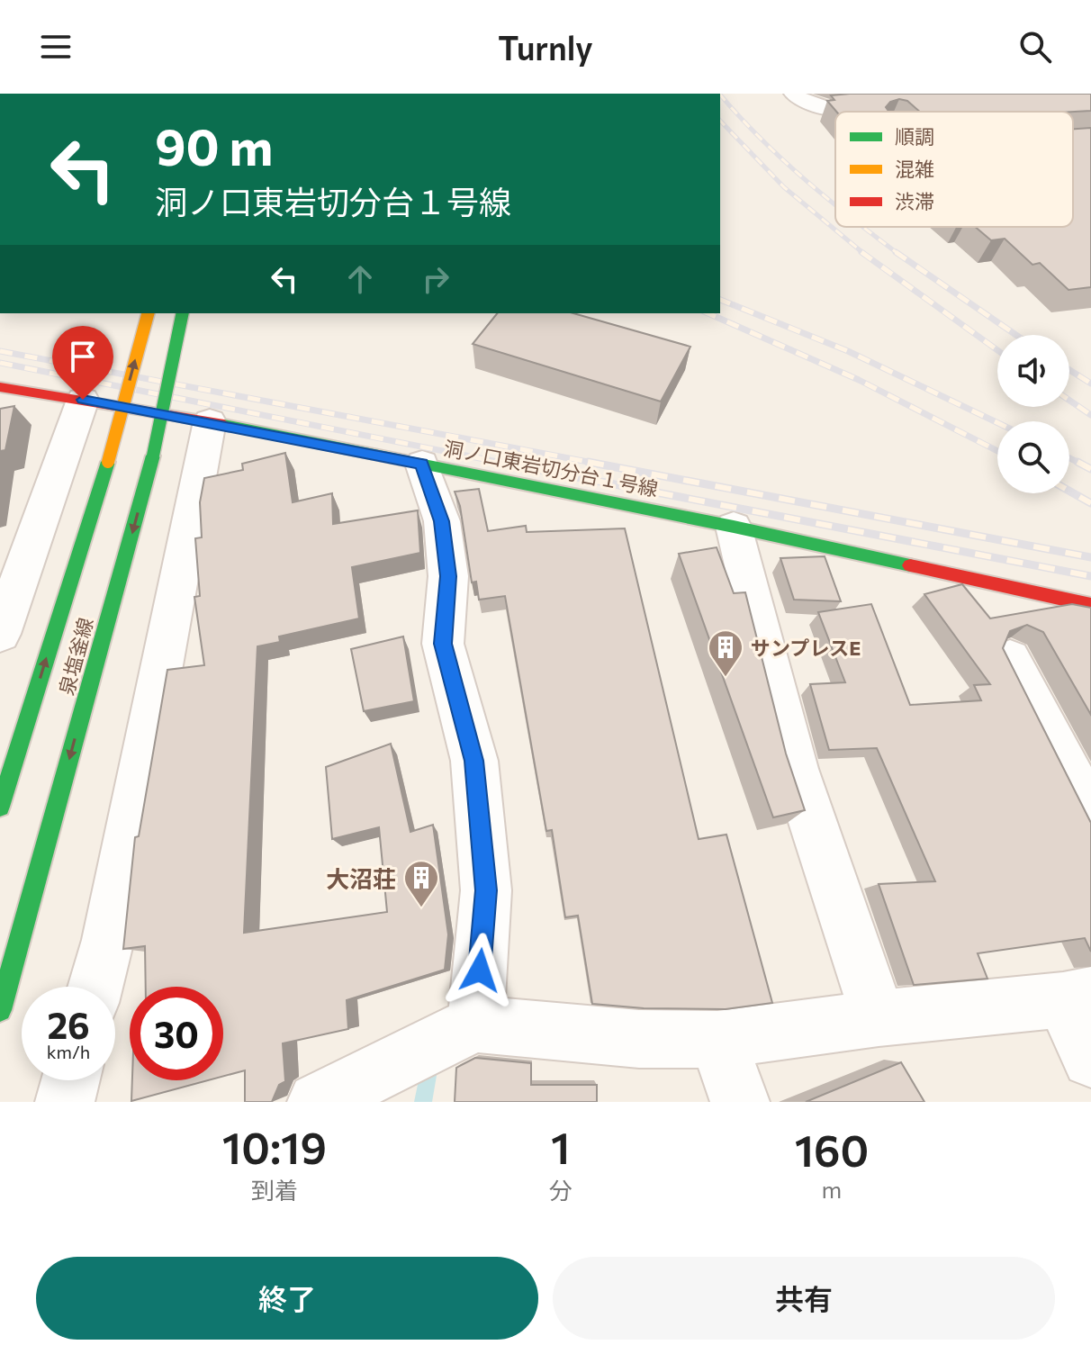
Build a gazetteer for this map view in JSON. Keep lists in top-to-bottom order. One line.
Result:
{"streets":{"main road":["洞ノ口東岩切分台１号線","泉塩釜線"]},"places":{"building":["サンプレスE","大沼荘"]},"legend":["順調","混雑","渋滞"],"page":{"header":"Turnly","turn":["90 m","洞ノ口東岩切分台１号線"],"speed":"26 km/h","limit":"30","eta":["10:19","到着","1","分","160","m"],"buttons":["終了","共有"]}}
